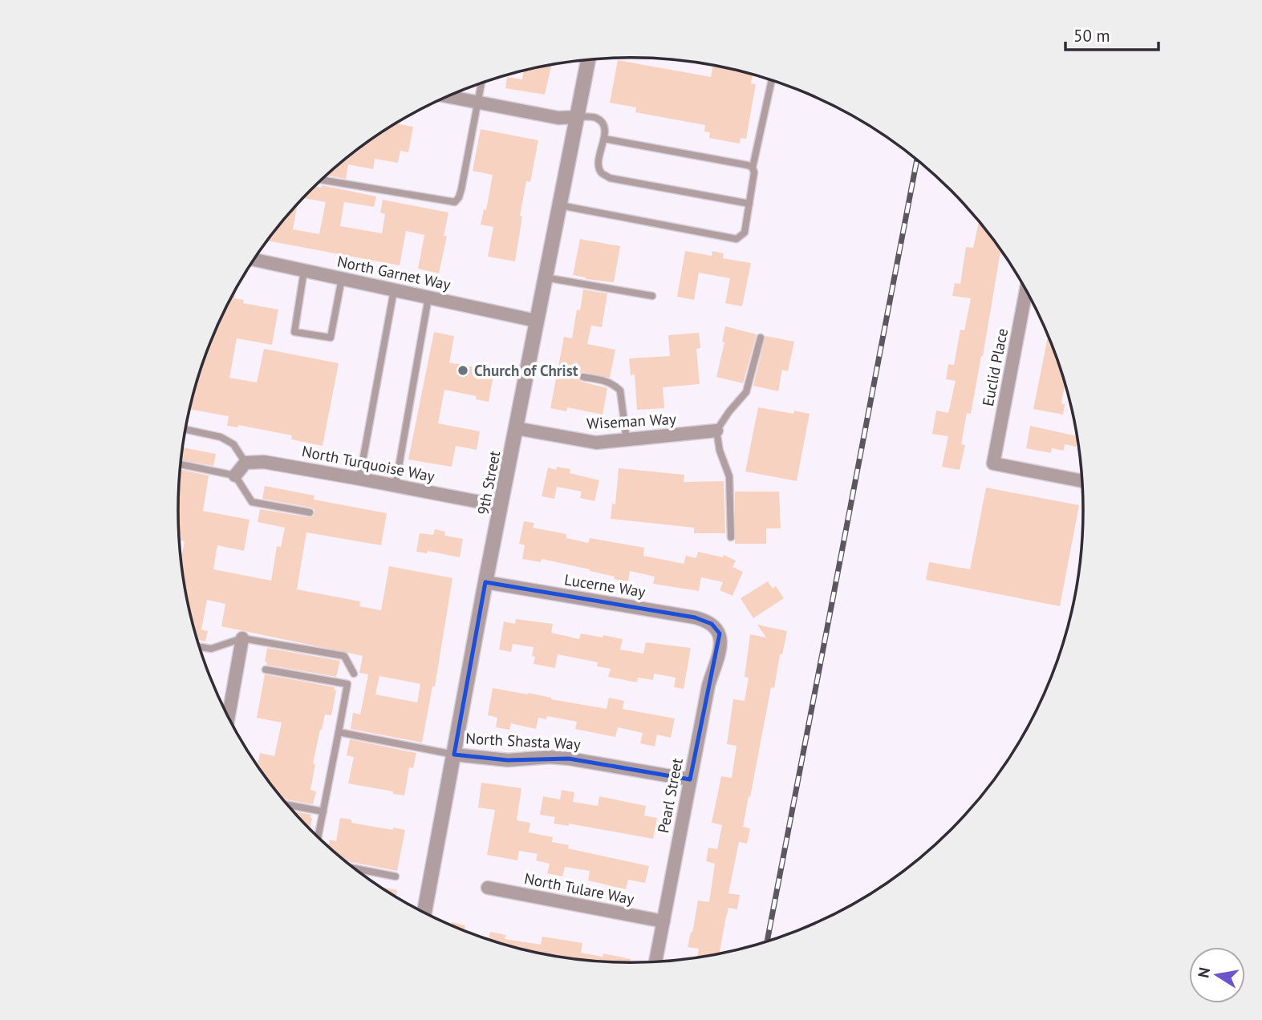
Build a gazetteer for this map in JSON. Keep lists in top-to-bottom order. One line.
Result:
{"streets":{"street":["North Garnet Way","Euclid Place","Wiseman Way","North Turquoise Way","9th Street","Lucerne Way","North Shasta Way","Pearl Street","North Tulare Way"]},"crossings":[["North Garnet Way","9th Street"],["Wiseman Way","9th Street"],["North Turquoise Way","9th Street"],["9th Street","Lucerne Way"],["9th Street","North Shasta Way"],["Lucerne Way","Pearl Street"],["North Shasta Way","Pearl Street"],["Pearl Street","North Tulare Way"]],"places":["Church of Christ"],"scale_bar":"50 m","north":"left"}
